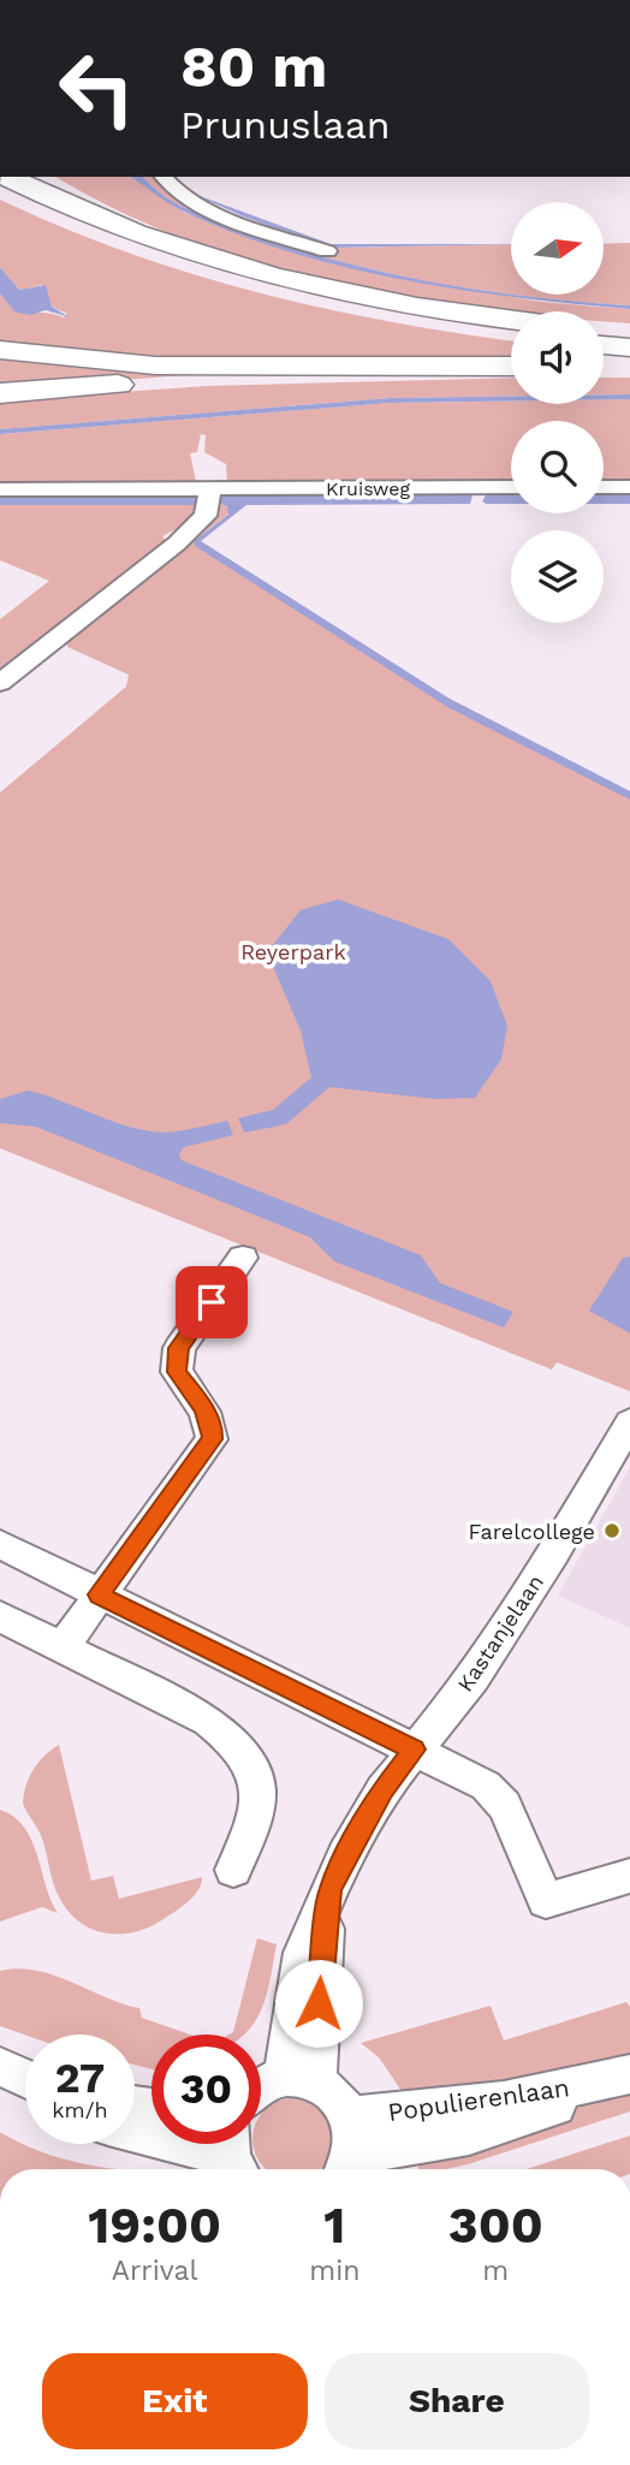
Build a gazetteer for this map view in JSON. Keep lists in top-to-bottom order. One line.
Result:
{"streets":{"street":["Kruisweg","Kastanjelaan","Populierenlaan"]},"parks":["Reyerpark"],"places":["Farelcollege"],"north":"right","page":{"turn":["80 m","Prunuslaan"],"speed":"27 km/h","limit":"30","eta":["19:00","Arrival","1","min","300","m"],"buttons":["Exit","Share"]}}
